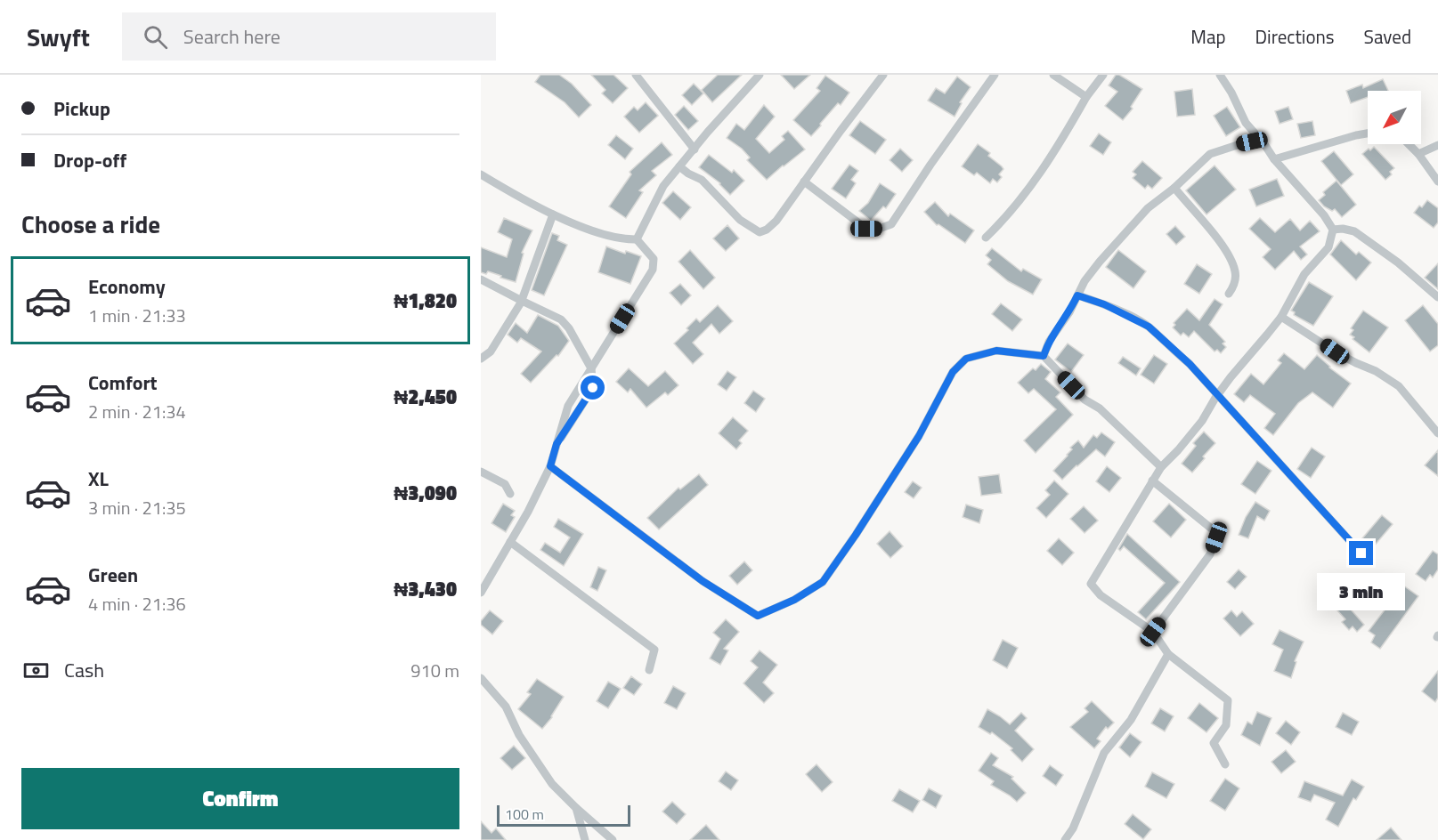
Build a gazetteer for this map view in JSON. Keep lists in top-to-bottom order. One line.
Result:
{"scale_bar":"100 m","north":"bottom left","page":{"header":"Swyft","search":"Search here","nav":["Map","Directions","Saved"],"banner":["Pickup","Drop-off"],"heading":"Choose a ride","list":[{"name":"Economy","note":"1 min · 21:33","value":"₦1,820"},{"name":"Comfort","note":"2 min · 21:34","value":"₦2,450"},{"name":"XL","note":"3 min · 21:35","value":"₦3,090"},{"name":"Green","note":"4 min · 21:36","value":"₦3,430"}],"bubble":"3 min","pay":["Cash","910 m"],"buttons":"Confirm","scale":"100 m"}}
